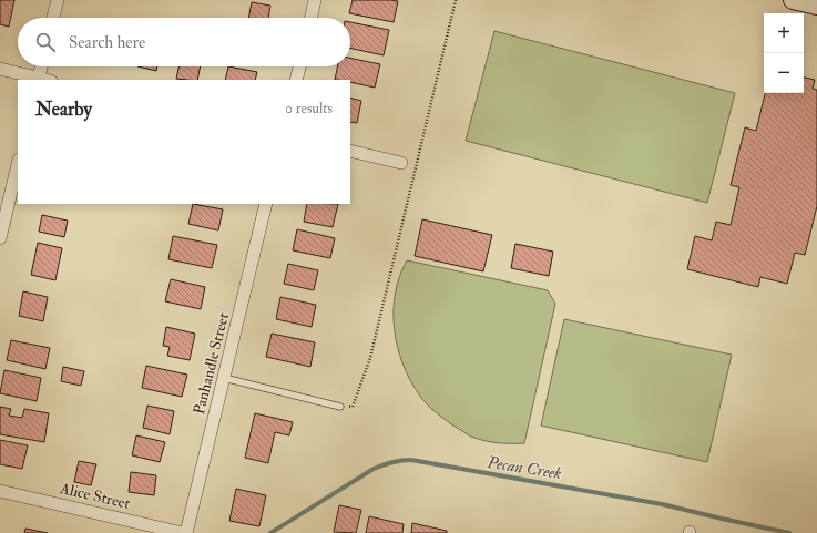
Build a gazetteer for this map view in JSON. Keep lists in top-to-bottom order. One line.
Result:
{"streets":{"street":["Panhandle Street","Alice Street"]},"water":["Pecan Creek"],"page":{"map_buttons":["+","−"],"search":"Search here","heading":["Nearby","0 results"]}}
